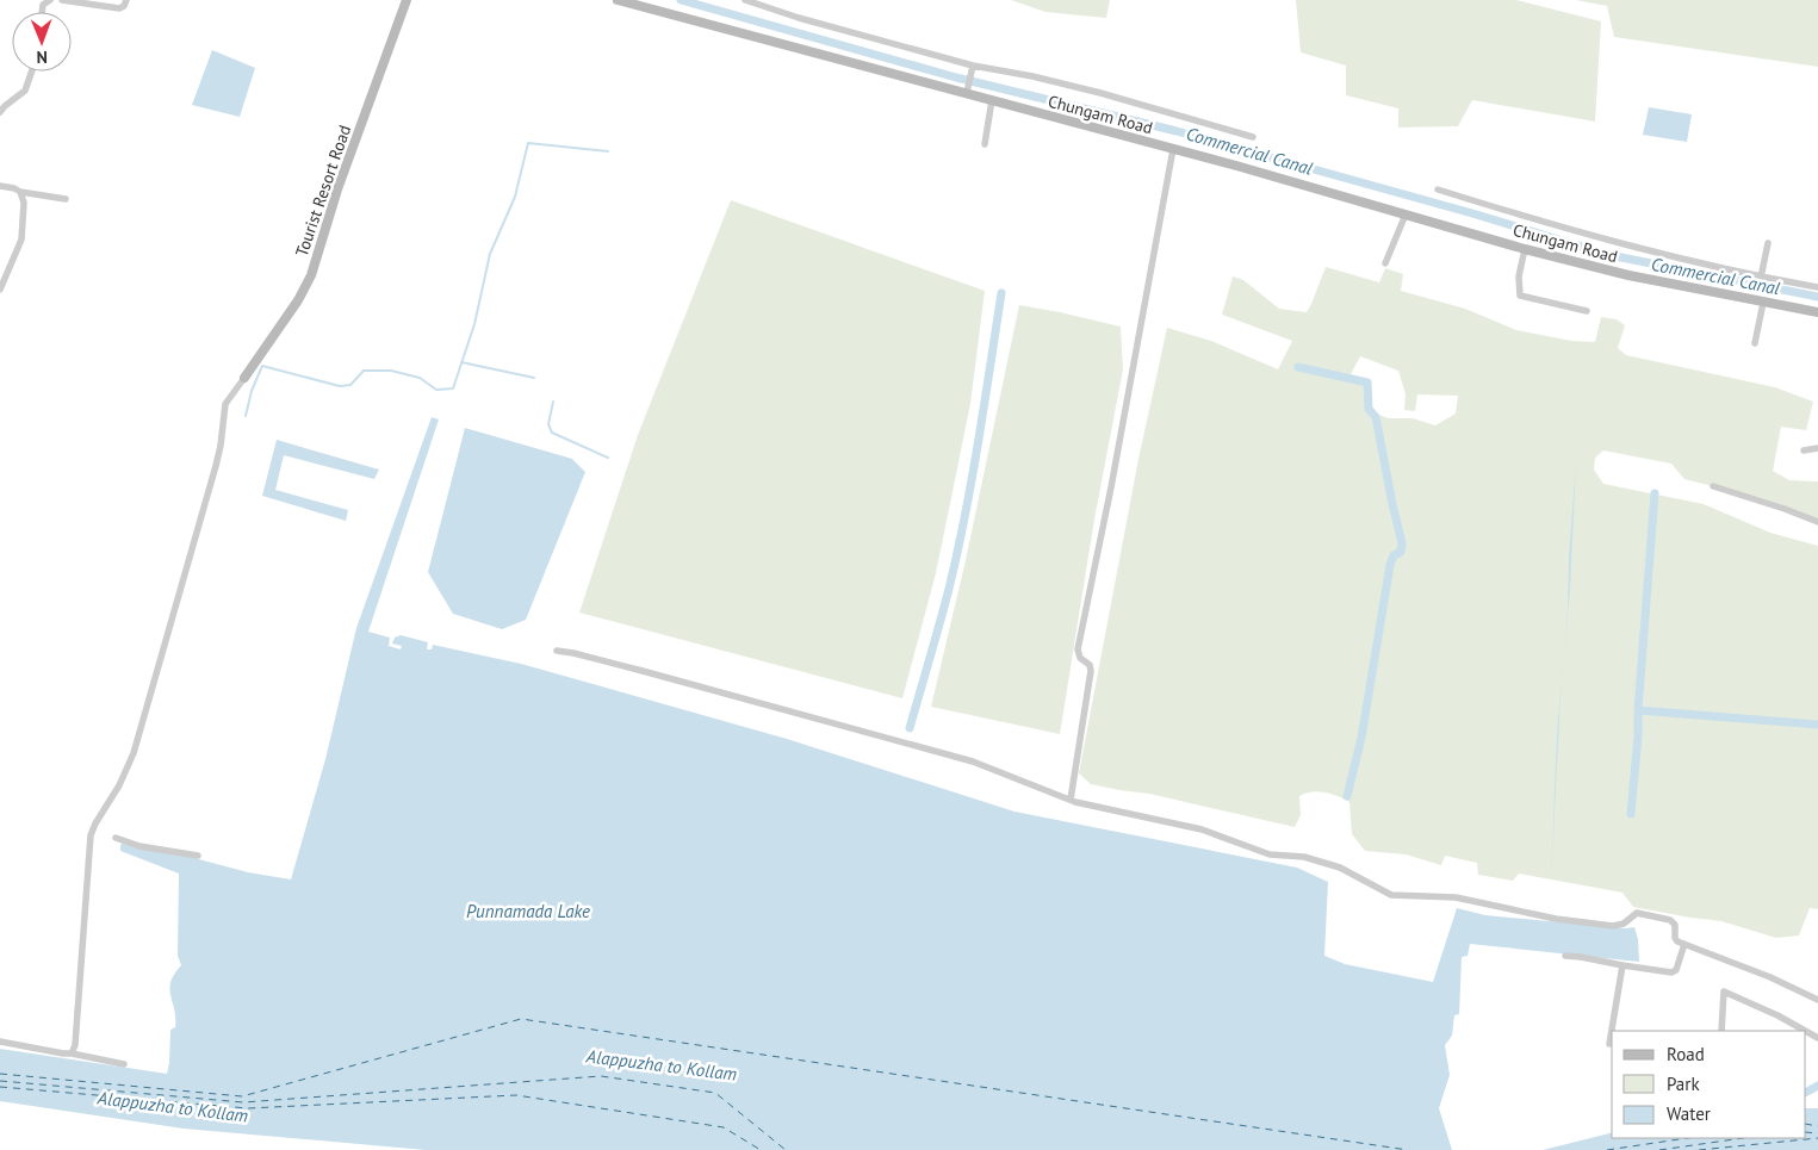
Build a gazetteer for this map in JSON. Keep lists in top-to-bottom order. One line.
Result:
{"streets":{"main road":["Chungam Road","Tourist Resort Road"]},"water":["Commercial Canal","Punnamada Lake","Alappuzha to Kollam"],"legend":["Road","Park","Water"],"north":"bottom"}
